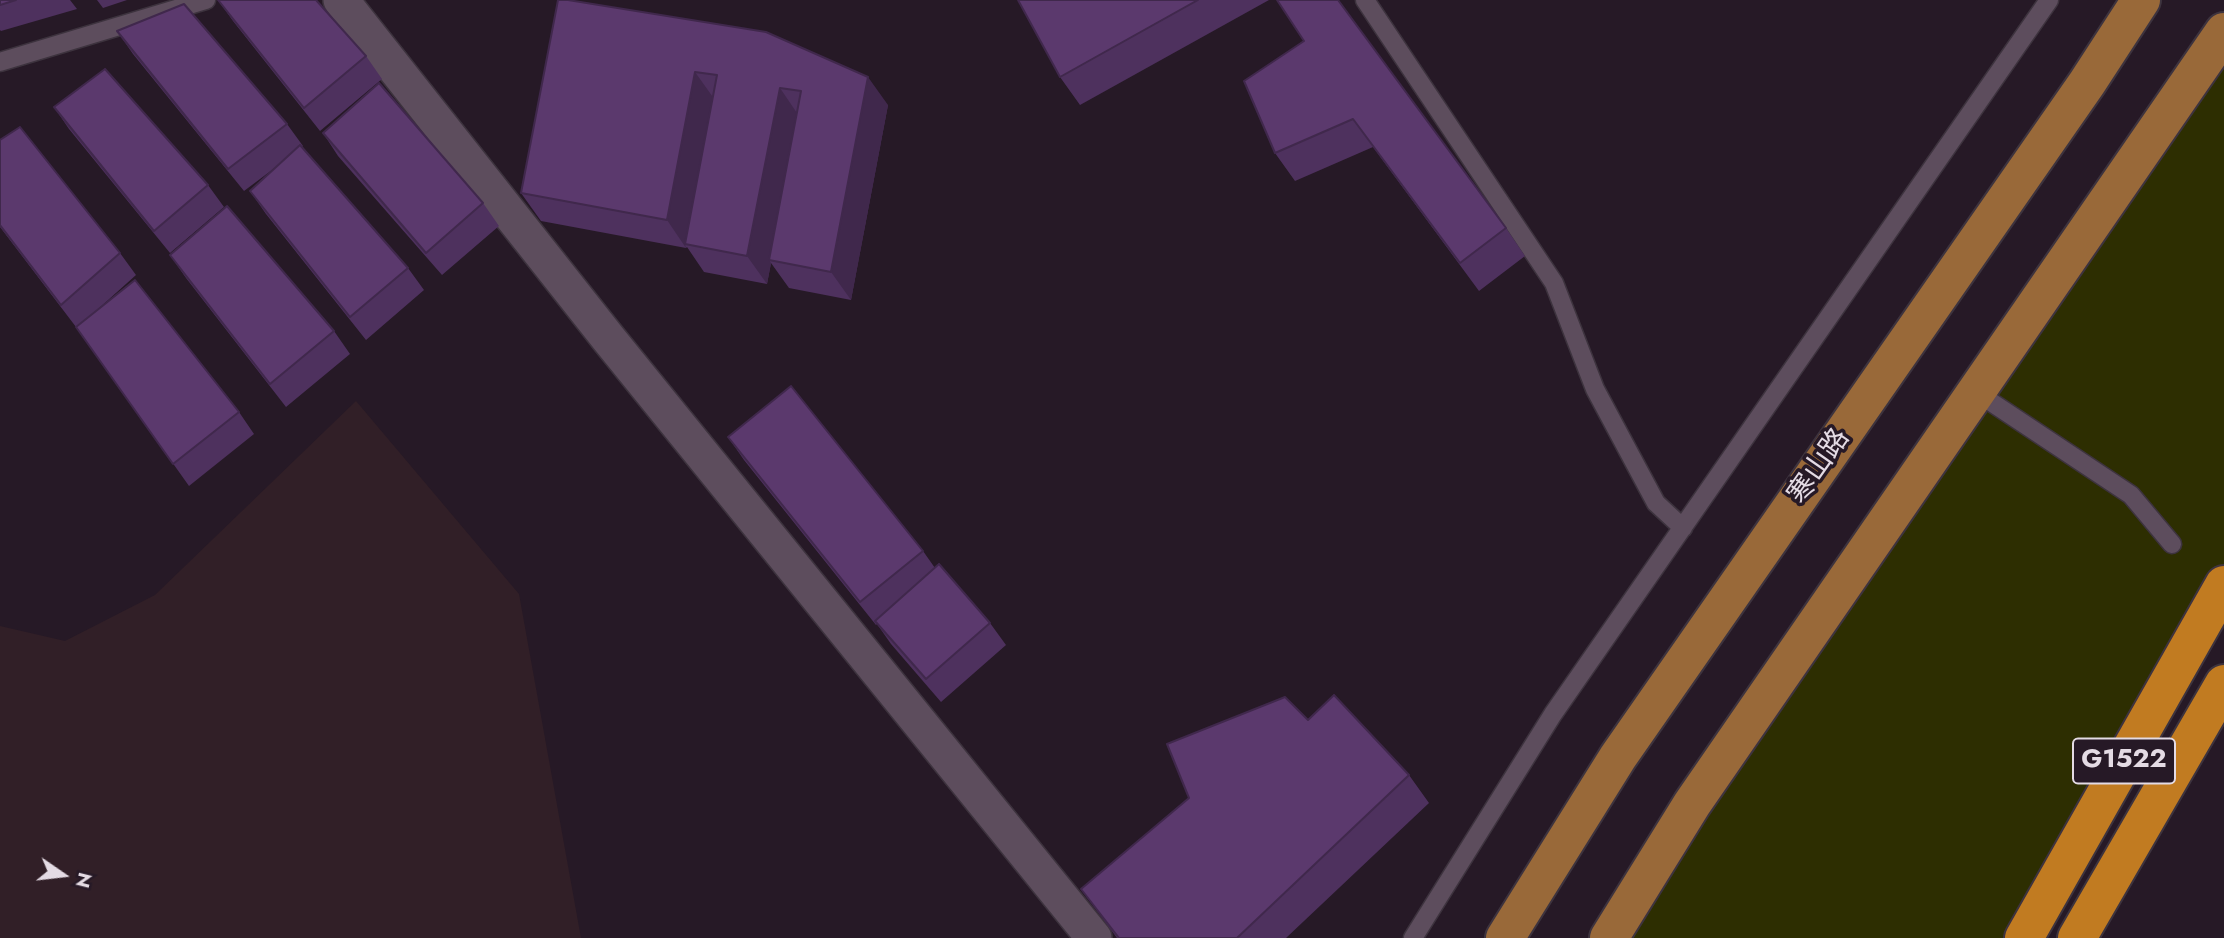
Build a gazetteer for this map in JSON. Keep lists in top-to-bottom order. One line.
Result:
{"streets":{"highway":["G1522"],"main road":["寒山路"]},"north":"right"}
